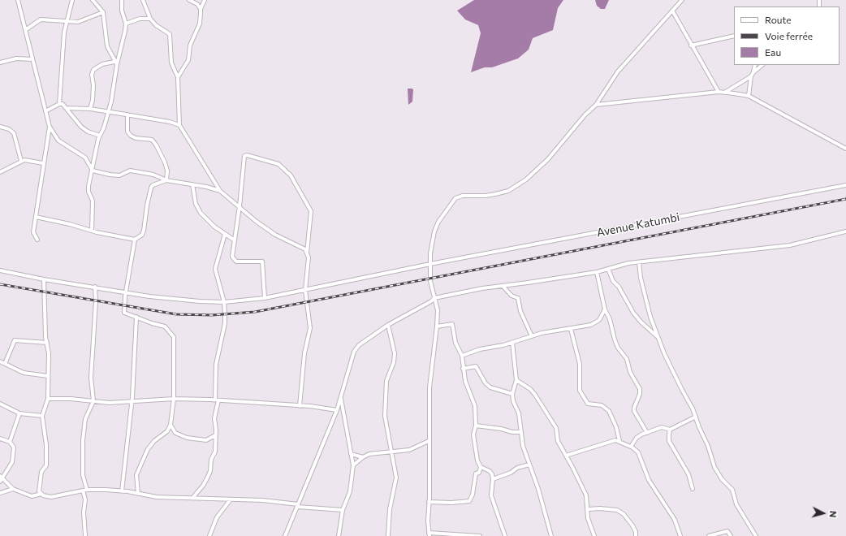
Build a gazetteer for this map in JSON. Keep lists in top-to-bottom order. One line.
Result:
{"streets":{"street":["Avenue Katumbi"]},"legend":["Route","Voie ferrée","Eau"],"north":"right"}
